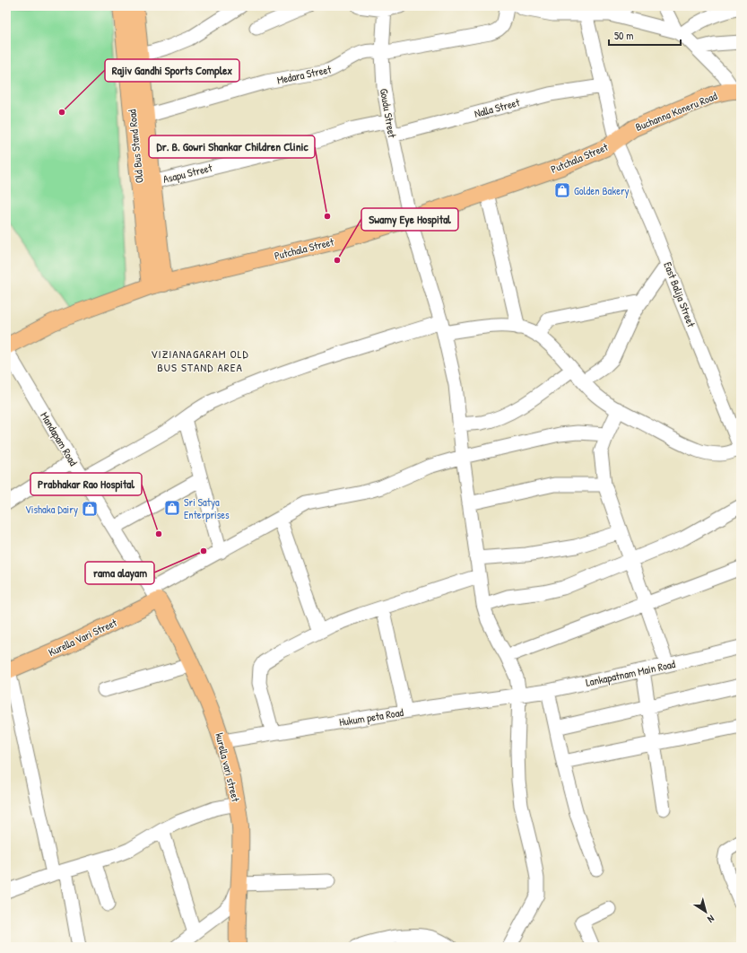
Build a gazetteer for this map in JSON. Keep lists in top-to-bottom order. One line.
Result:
{"streets":{"main road":["Buchanna Koneru Road","Old Bus Stand Road","Putchala Street","Kurella Vari Street","kurella vari street"],"street":["Medara Street","Nalla Street","Goudu Street","Asapu Street","East Balija Street","Mandapam Road","Lankapatnam Main Road","Hukum peta Road"]},"crossings":[["Medara Street","Goudu Street"],["Medara Street","Old Bus Stand Road"],["Nalla Street","Goudu Street"],["Nalla Street","East Balija Street"],["Buchanna Koneru Road","Putchala Street"],["Buchanna Koneru Road","East Balija Street"],["Goudu Street","Putchala Street"],["Goudu Street","Asapu Street"],["Goudu Street","Lankapatnam Main Road"],["Goudu Street","Hukum peta Road"],["Old Bus Stand Road","Putchala Street"],["Old Bus Stand Road","Asapu Street"],["Putchala Street","East Balija Street"],["Mandapam Road","Kurella Vari Street"],["Mandapam Road","kurella vari street"],["Kurella Vari Street","kurella vari street"],["Lankapatnam Main Road","Hukum peta Road"],["Hukum peta Road","kurella vari street"]],"districts":["VIZIANAGARAM OLD BUS STAND AREA"],"places":{"other":["Rajiv Gandhi Sports Complex","Dr. B. Gowri Shankar Children Clinic","Swamy Eye Hospital","Prabhakar Rao Hospital","rama alayam"],"shop":["Golden Bakery","Sri Satya Enterprises","Vishaka Dairy"]},"scale_bar":"50 m","north":"bottom right"}
